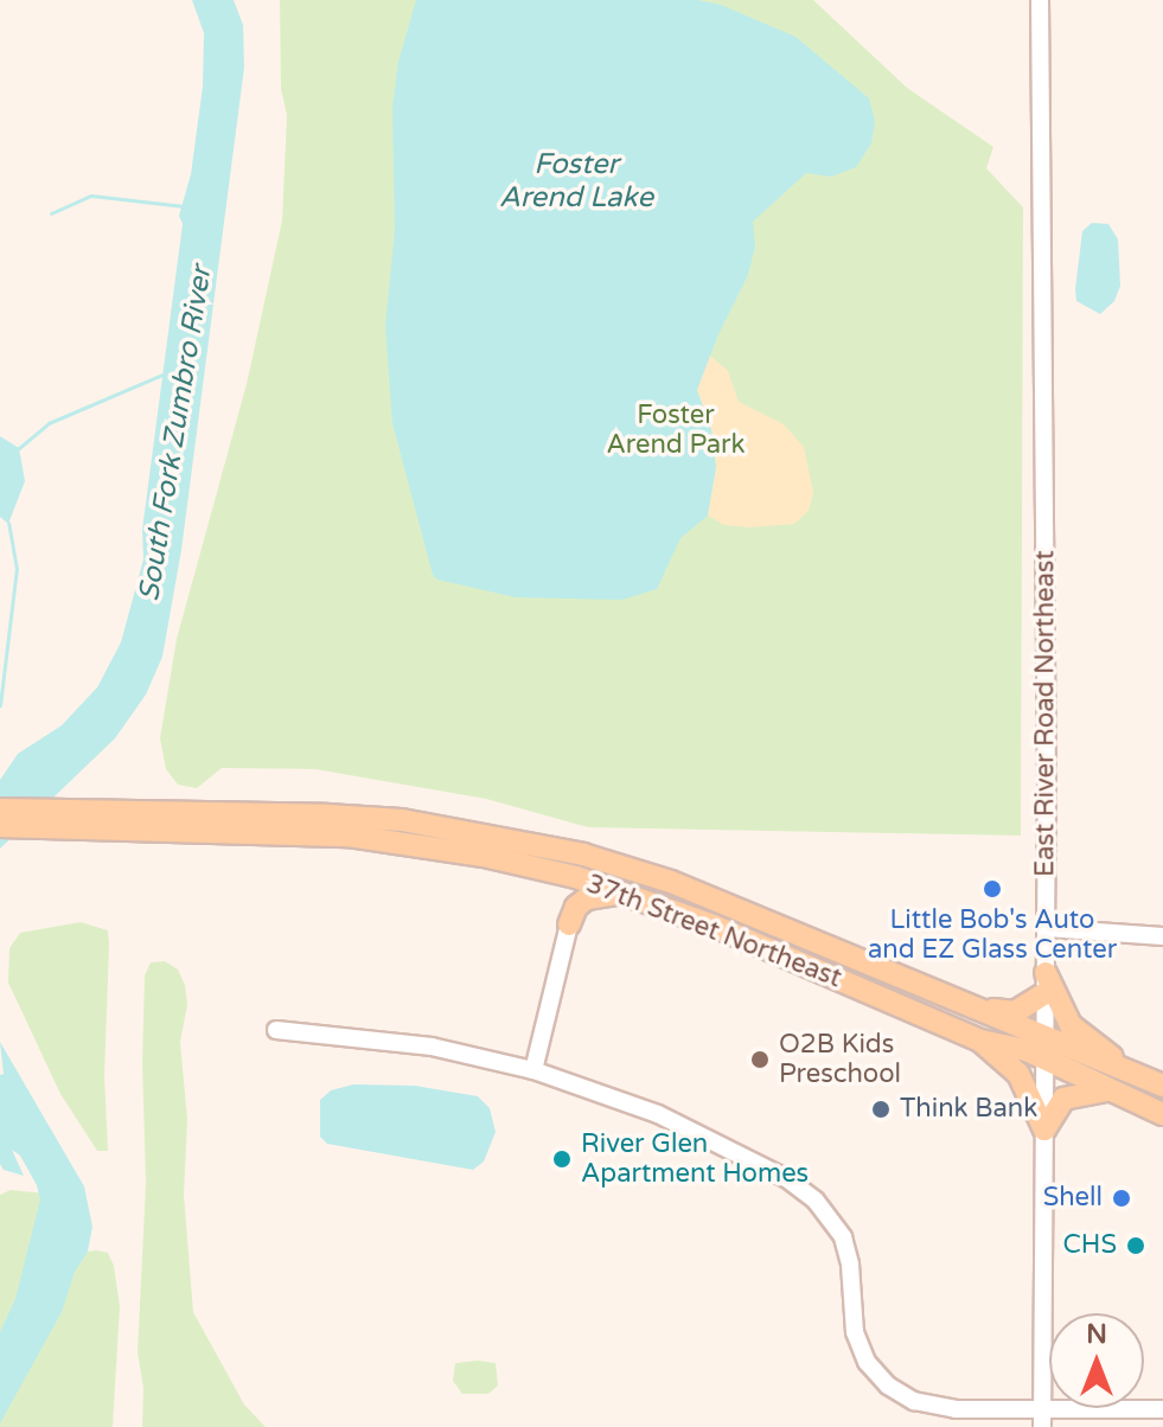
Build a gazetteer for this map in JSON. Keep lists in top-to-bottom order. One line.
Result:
{"streets":{"main road":["37th Street Northeast"],"street":["East River Road Northeast"]},"crossings":[["East River Road Northeast","37th Street Northeast"]],"water":["Foster Arend Lake","South Fork Zumbro River"],"parks":["Foster Arend Park"],"places":["Little Bob's Auto and EZ Glass Center","O2B Kids Preschool","Think Bank","River Glen Apartment Homes","Shell","CHS"],"north":"top"}
